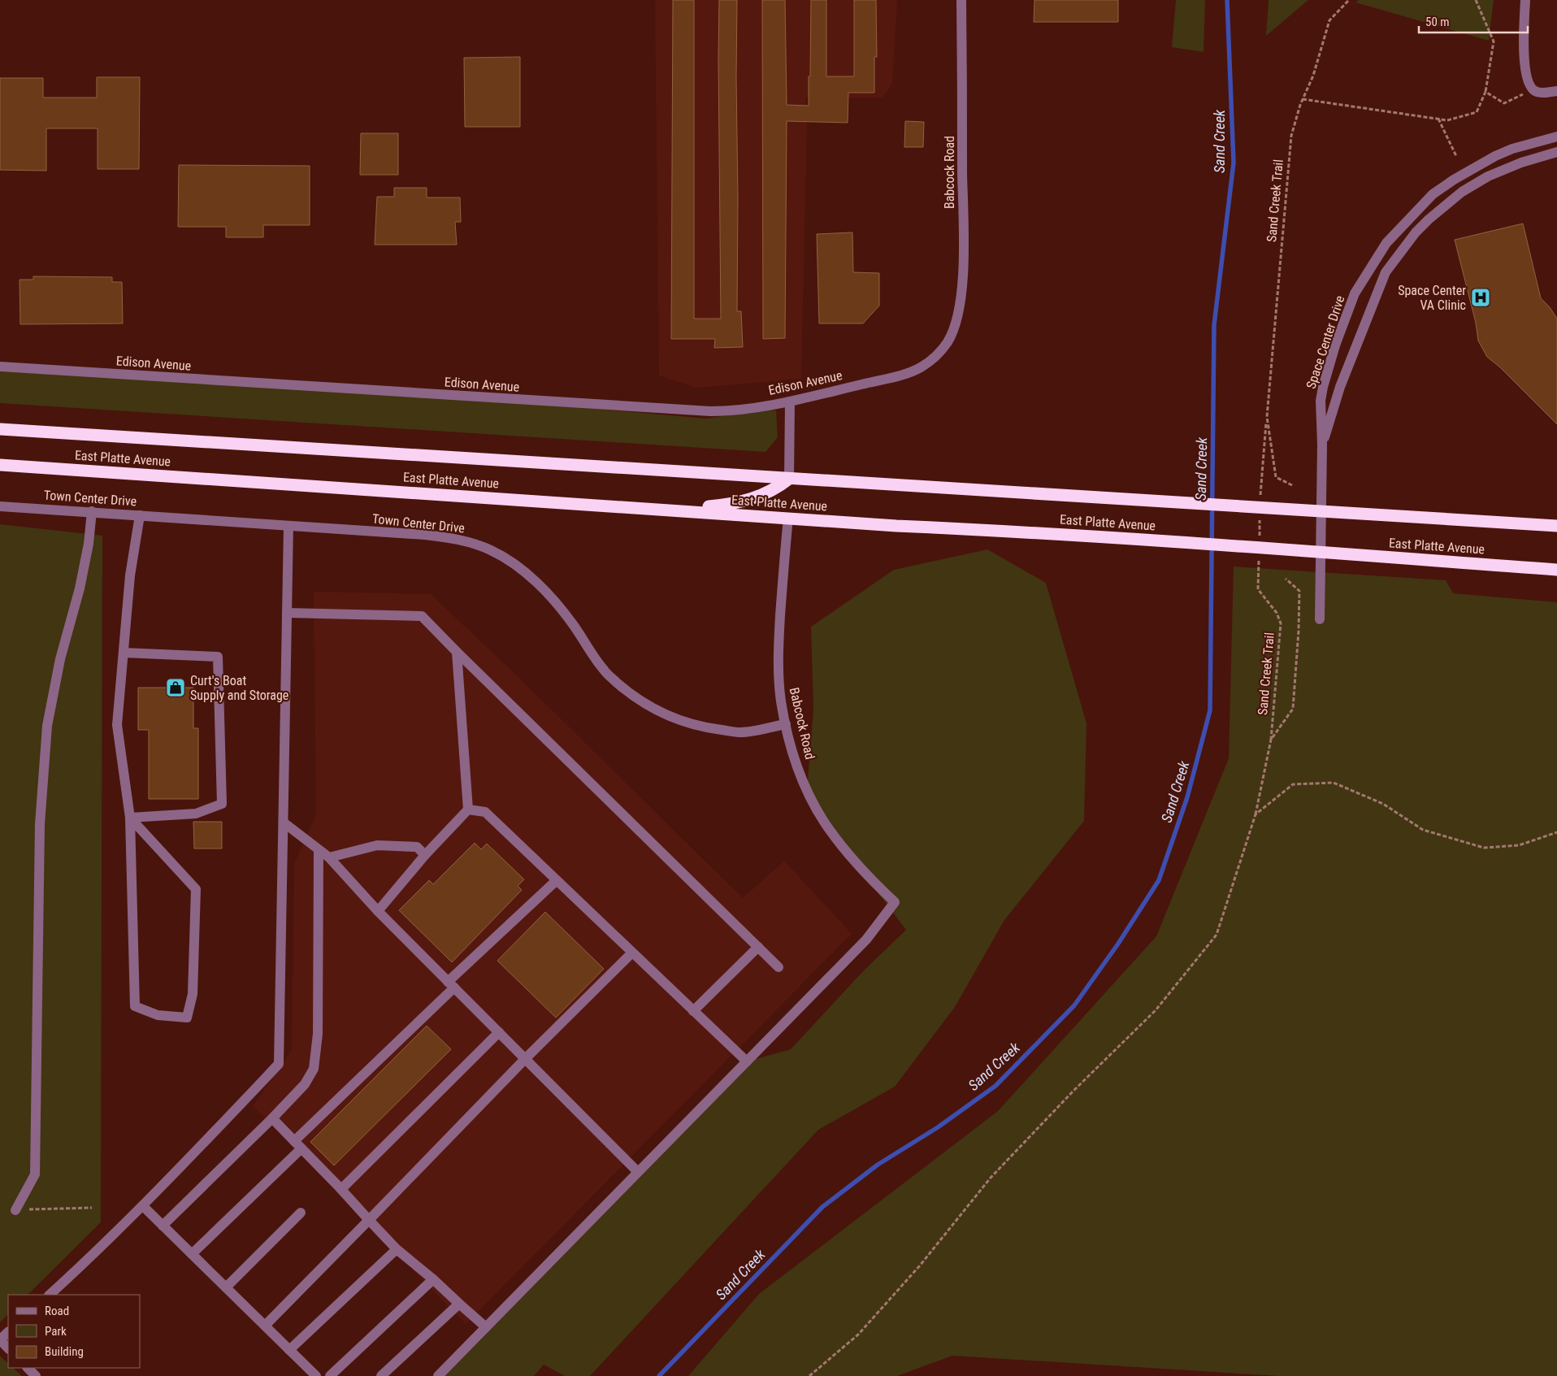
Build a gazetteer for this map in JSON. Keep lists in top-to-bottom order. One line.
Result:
{"streets":{"highway":["East Platte Avenue"],"street":["Babcock Road","Space Center Drive","Edison Avenue","Town Center Drive"],"path":["Sand Creek Trail"]},"crossings":[["Babcock Road","Edison Avenue"],["Babcock Road","East Platte Avenue"],["Babcock Road","Town Center Drive"],["Space Center Drive","East Platte Avenue"]],"water":["Sand Creek"],"places":{"hospital":["Space Center VA Clinic"],"shop":["Curt's Boat Supply and Storage"]},"legend":["Road","Park","Building"],"scale_bar":"50 m"}
